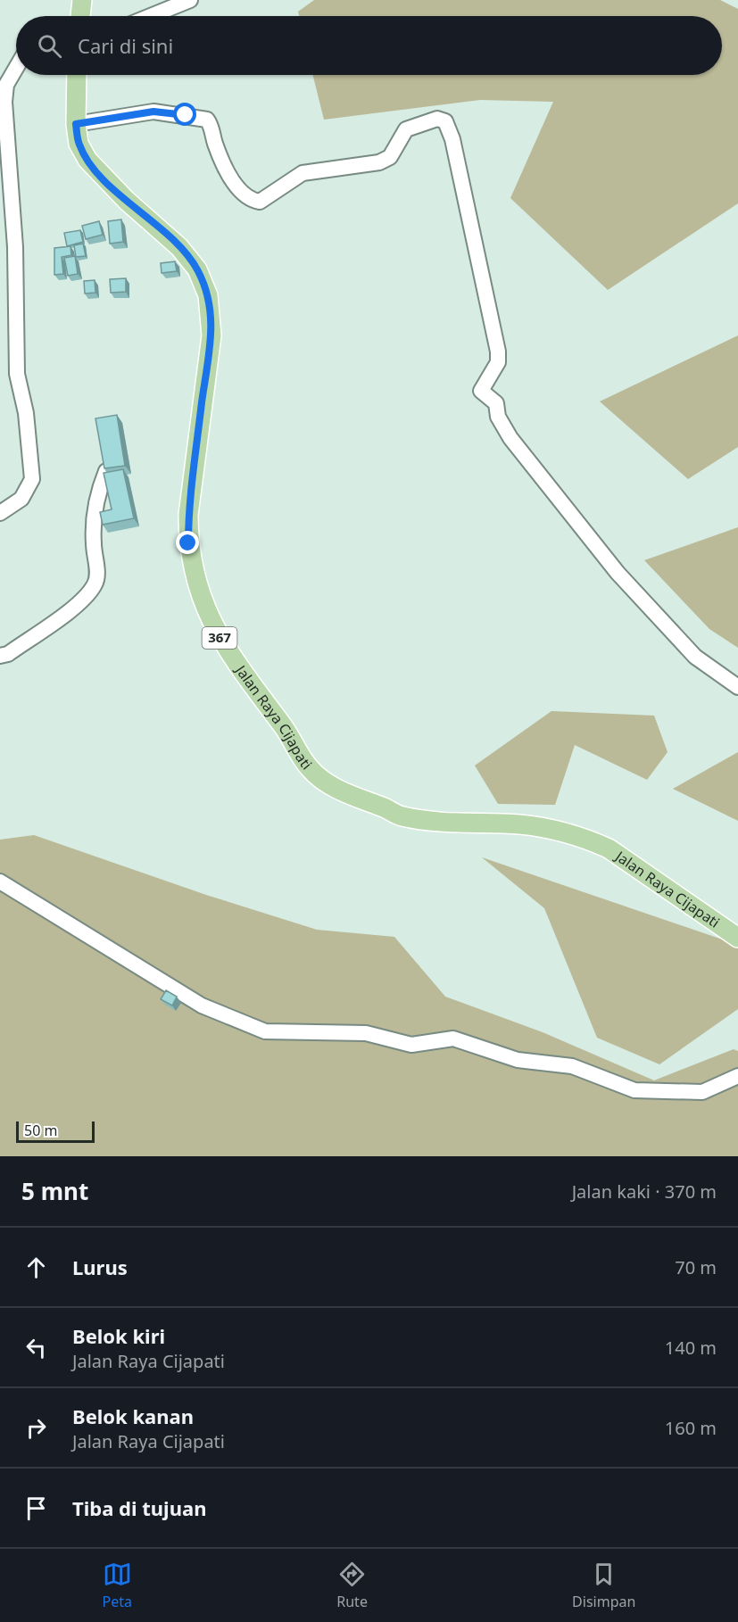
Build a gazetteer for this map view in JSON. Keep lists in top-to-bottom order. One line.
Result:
{"streets":{"main road":["367","Jalan Raya Cijapati"]},"scale_bar":"50 m","page":{"search":"Cari di sini","scale":"50 m","heading":["5 mnt","Jalan kaki · 370 m"],"list":[["Lurus","70 m"],["Belok kiri","Jalan Raya Cijapati","140 m"],["Belok kanan","Jalan Raya Cijapati","160 m"],"Tiba di tujuan"],"nav":["Peta","Rute","Disimpan"]}}
